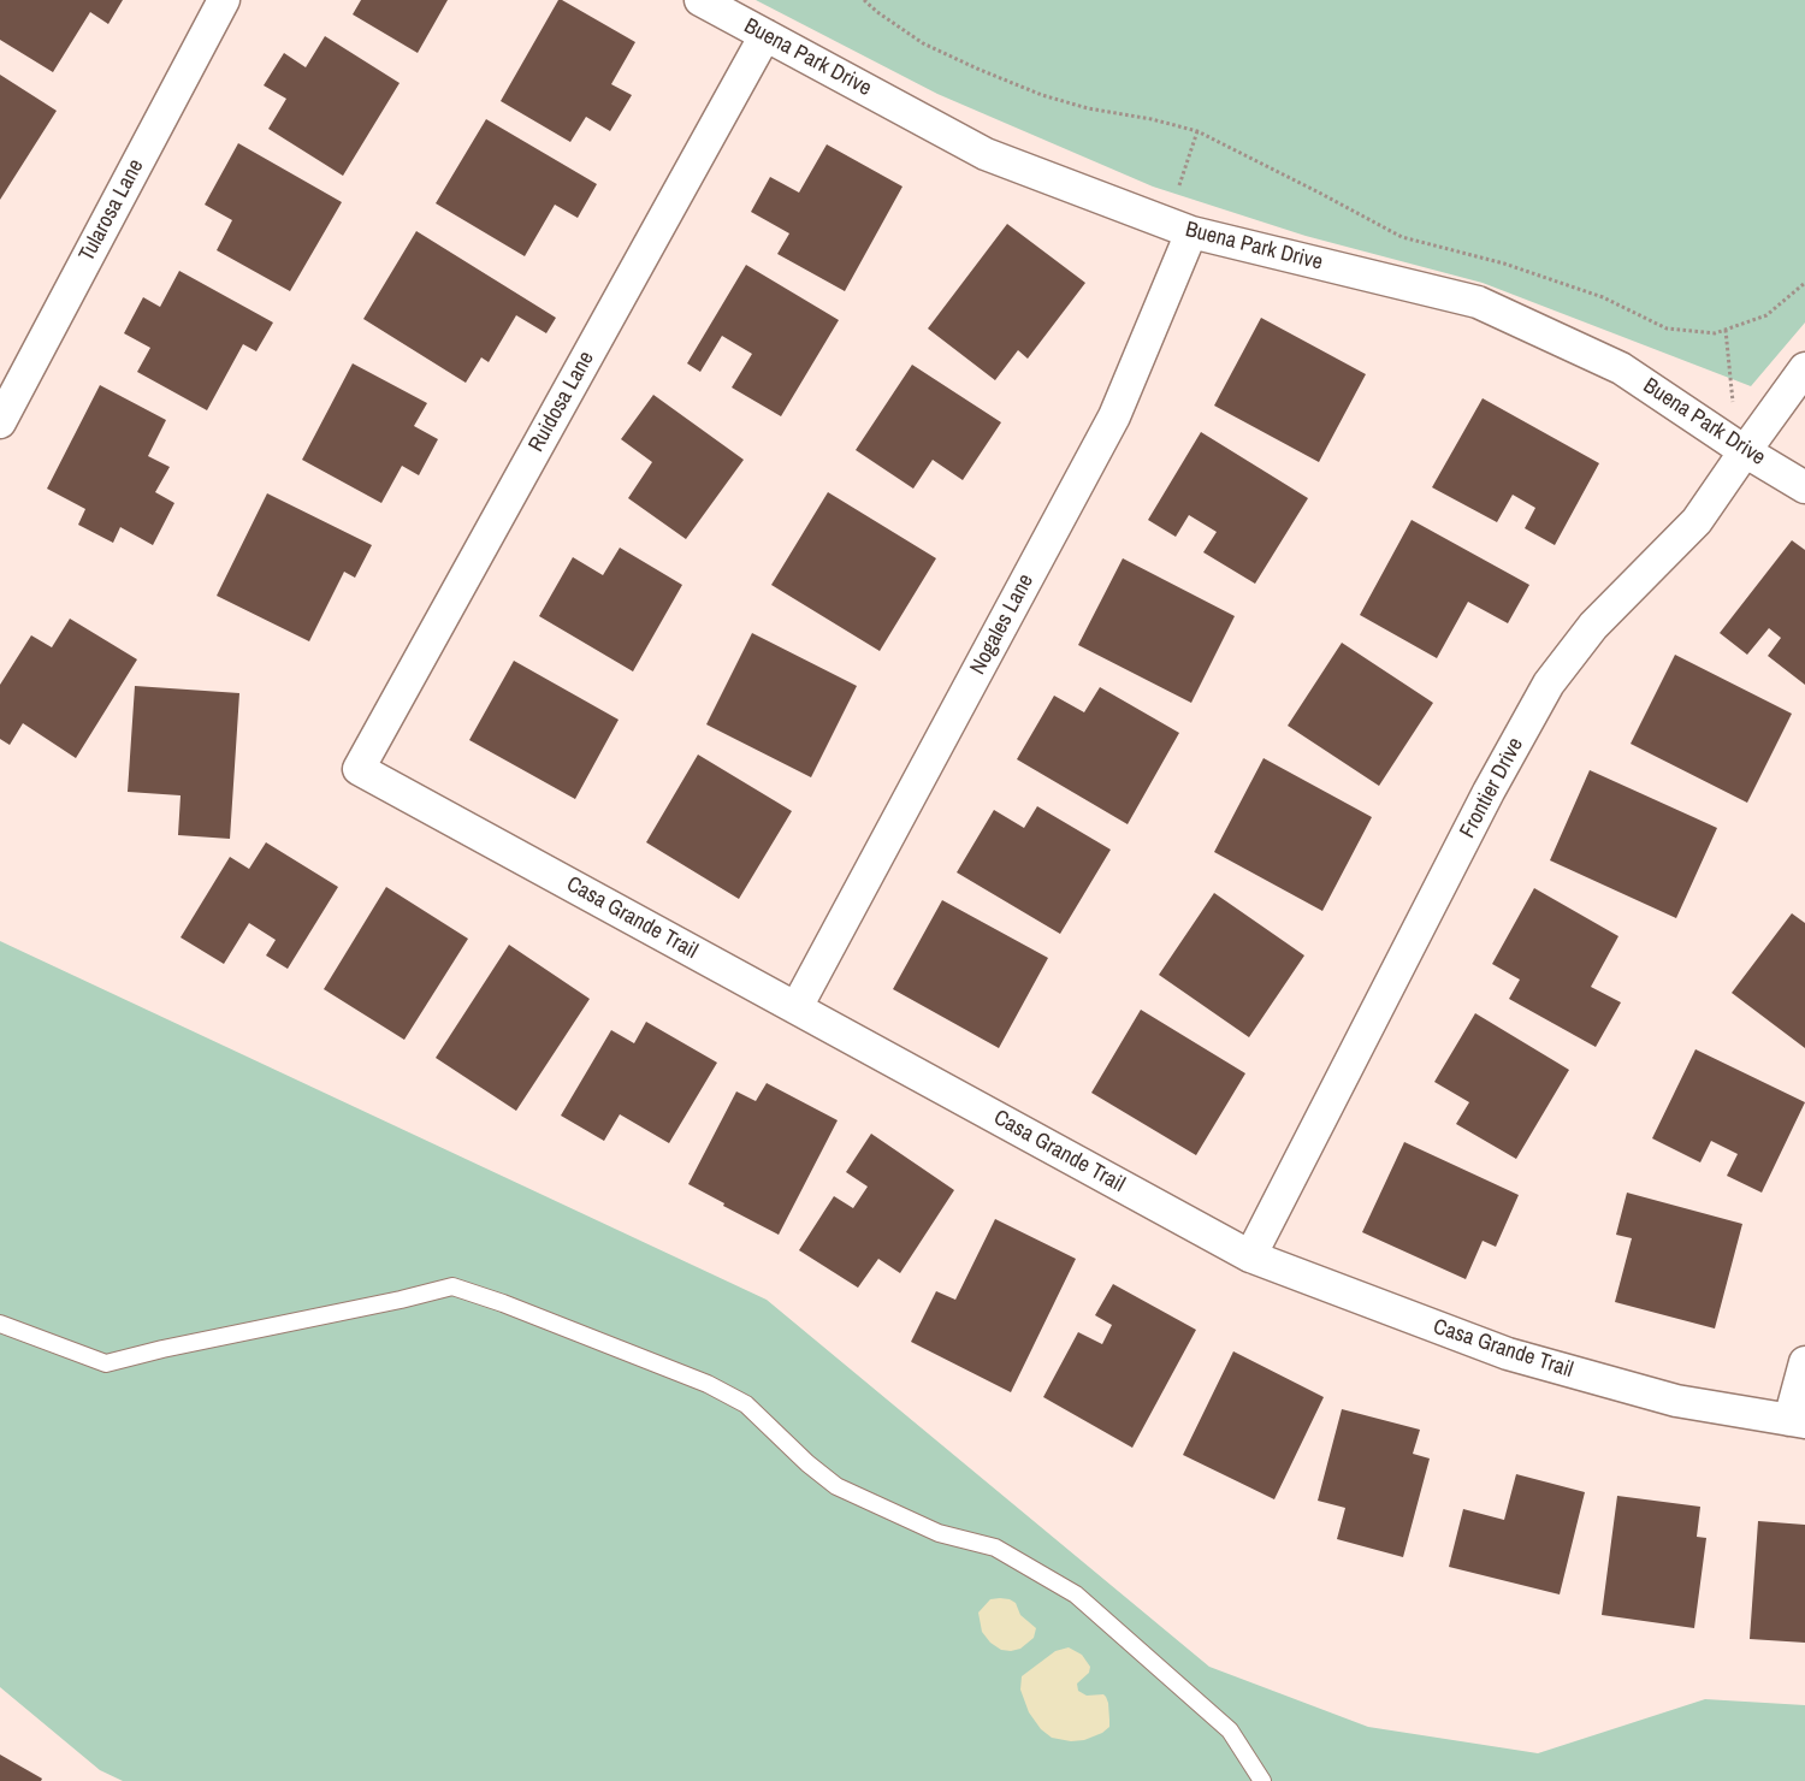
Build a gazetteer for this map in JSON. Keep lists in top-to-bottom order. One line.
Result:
{"streets":{"street":["Buena Park Drive","Tularosa Lane","Ruidosa Lane","Nogales Lane","Frontier Drive","Casa Grande Trail"]},"crossings":[["Buena Park Drive","Ruidosa Lane"],["Buena Park Drive","Nogales Lane"],["Buena Park Drive","Frontier Drive"],["Ruidosa Lane","Casa Grande Trail"],["Nogales Lane","Casa Grande Trail"],["Frontier Drive","Casa Grande Trail"]]}
